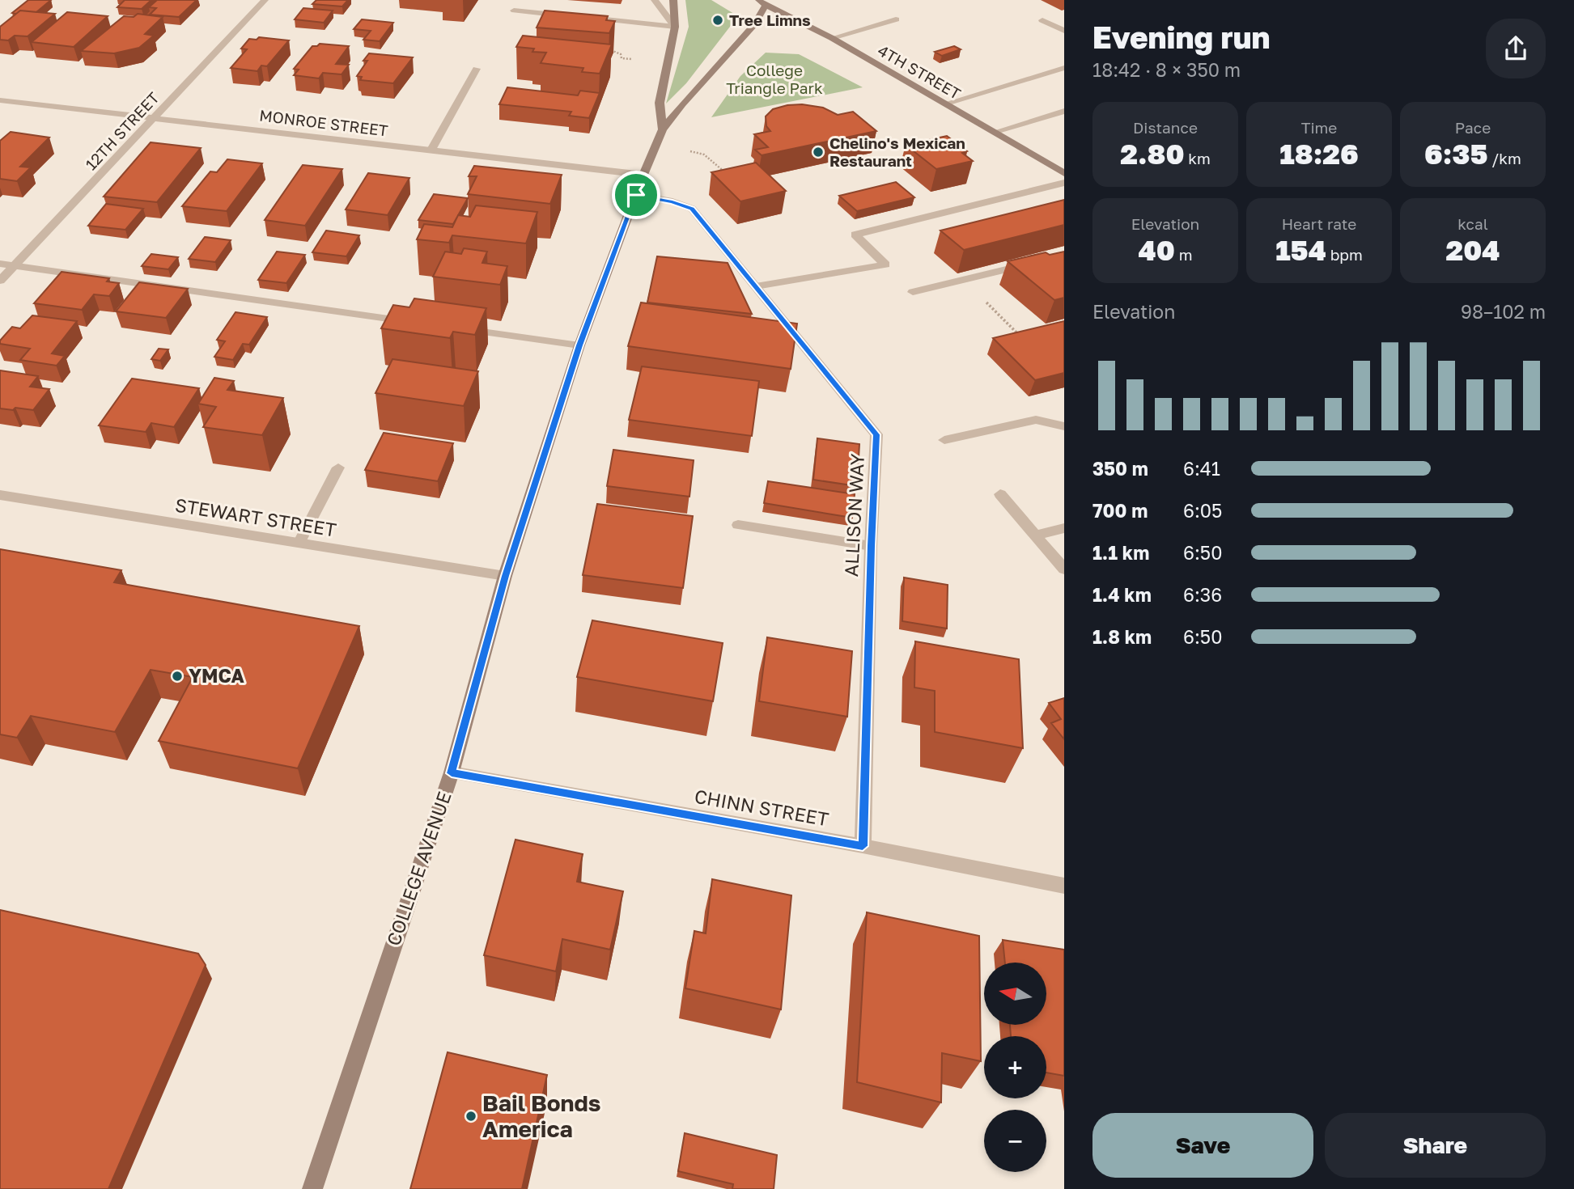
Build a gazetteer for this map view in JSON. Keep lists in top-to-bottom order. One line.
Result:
{"streets":{"main road":["4TH STREET","COLLEGE AVENUE"],"street":["MONROE STREET","12TH STREET","ALLISON WAY","STEWART STREET","CHINN STREET"]},"crossings":[["4TH STREET","COLLEGE AVENUE"],["MONROE STREET","12TH STREET"],["MONROE STREET","COLLEGE AVENUE"],["ALLISON WAY","CHINN STREET"],["ALLISON WAY","COLLEGE AVENUE"],["STEWART STREET","COLLEGE AVENUE"],["CHINN STREET","COLLEGE AVENUE"]],"parks":["College Triangle Park"],"places":["Tree Limns","Chelino's Mexican Restaurant","YMCA","Bail Bonds America"],"north":"left","page":{"heading":["Evening run","18:42 · 8 × 350 m"],"stats":[["Distance","2.80 km"],["Time","18:26"],["Pace","6:35 /km"],["Elevation","40 m"],["Heart rate","154 bpm"],["kcal","204"]],"chart":["Elevation","98–102 m"],"list":[{"name":"350 m","note":"6:41"},{"name":"700 m","note":"6:05"},{"name":"1.1 km","note":"6:50"},{"name":"1.4 km","note":"6:36"},{"name":"1.8 km","note":"6:50"}],"map_buttons":["+","−"],"buttons":["Save","Share"]}}
